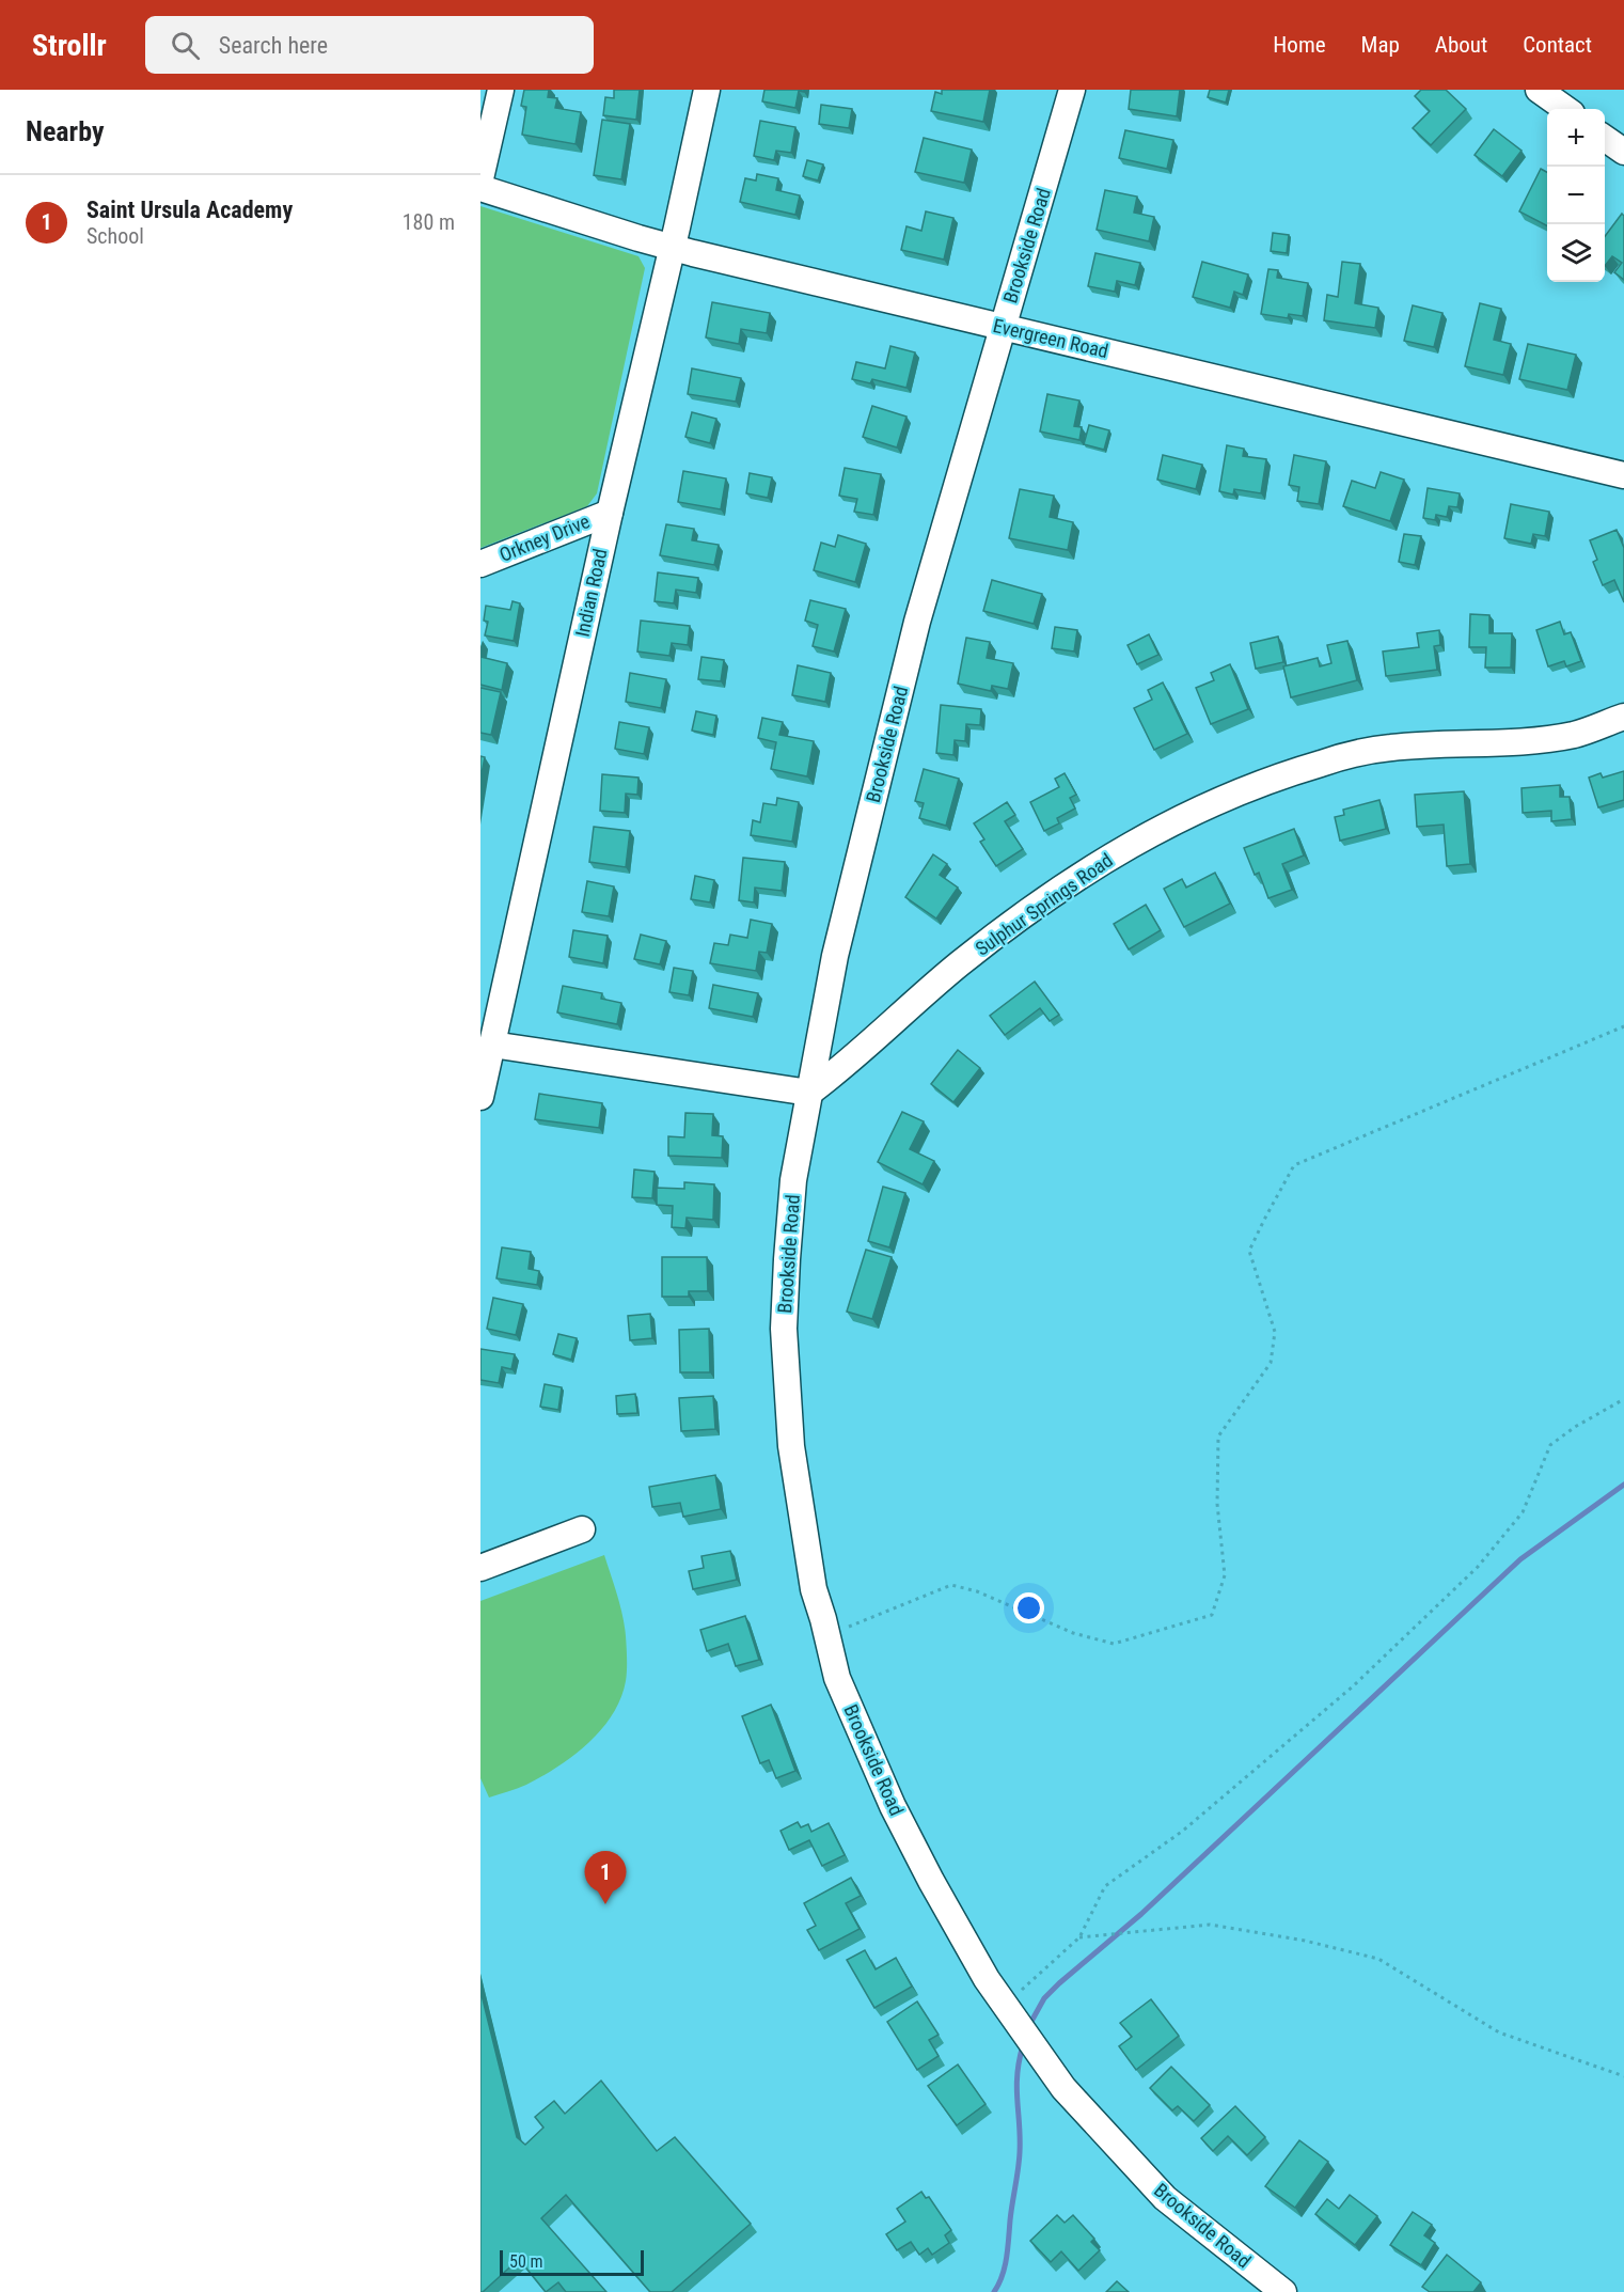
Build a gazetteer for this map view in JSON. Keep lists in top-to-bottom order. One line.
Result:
{"streets":{"street":["Brookside Road","Evergreen Road","Orkney Drive","Indian Road","Sulphur Springs Road"]},"crossings":[["Brookside Road","Evergreen Road"],["Brookside Road","Sulphur Springs Road"],["Evergreen Road","Indian Road"],["Orkney Drive","Indian Road"]],"scale_bar":"50 m","page":{"header":"Strollr","search":"Search here","nav":["Home","Map","About","Contact"],"heading":"Nearby","map_buttons":["+","−"],"list":[{"mark":"1","name":"Saint Ursula Academy","note":"School","value":"180 m"}],"pins":"1","scale":"50 m"}}
